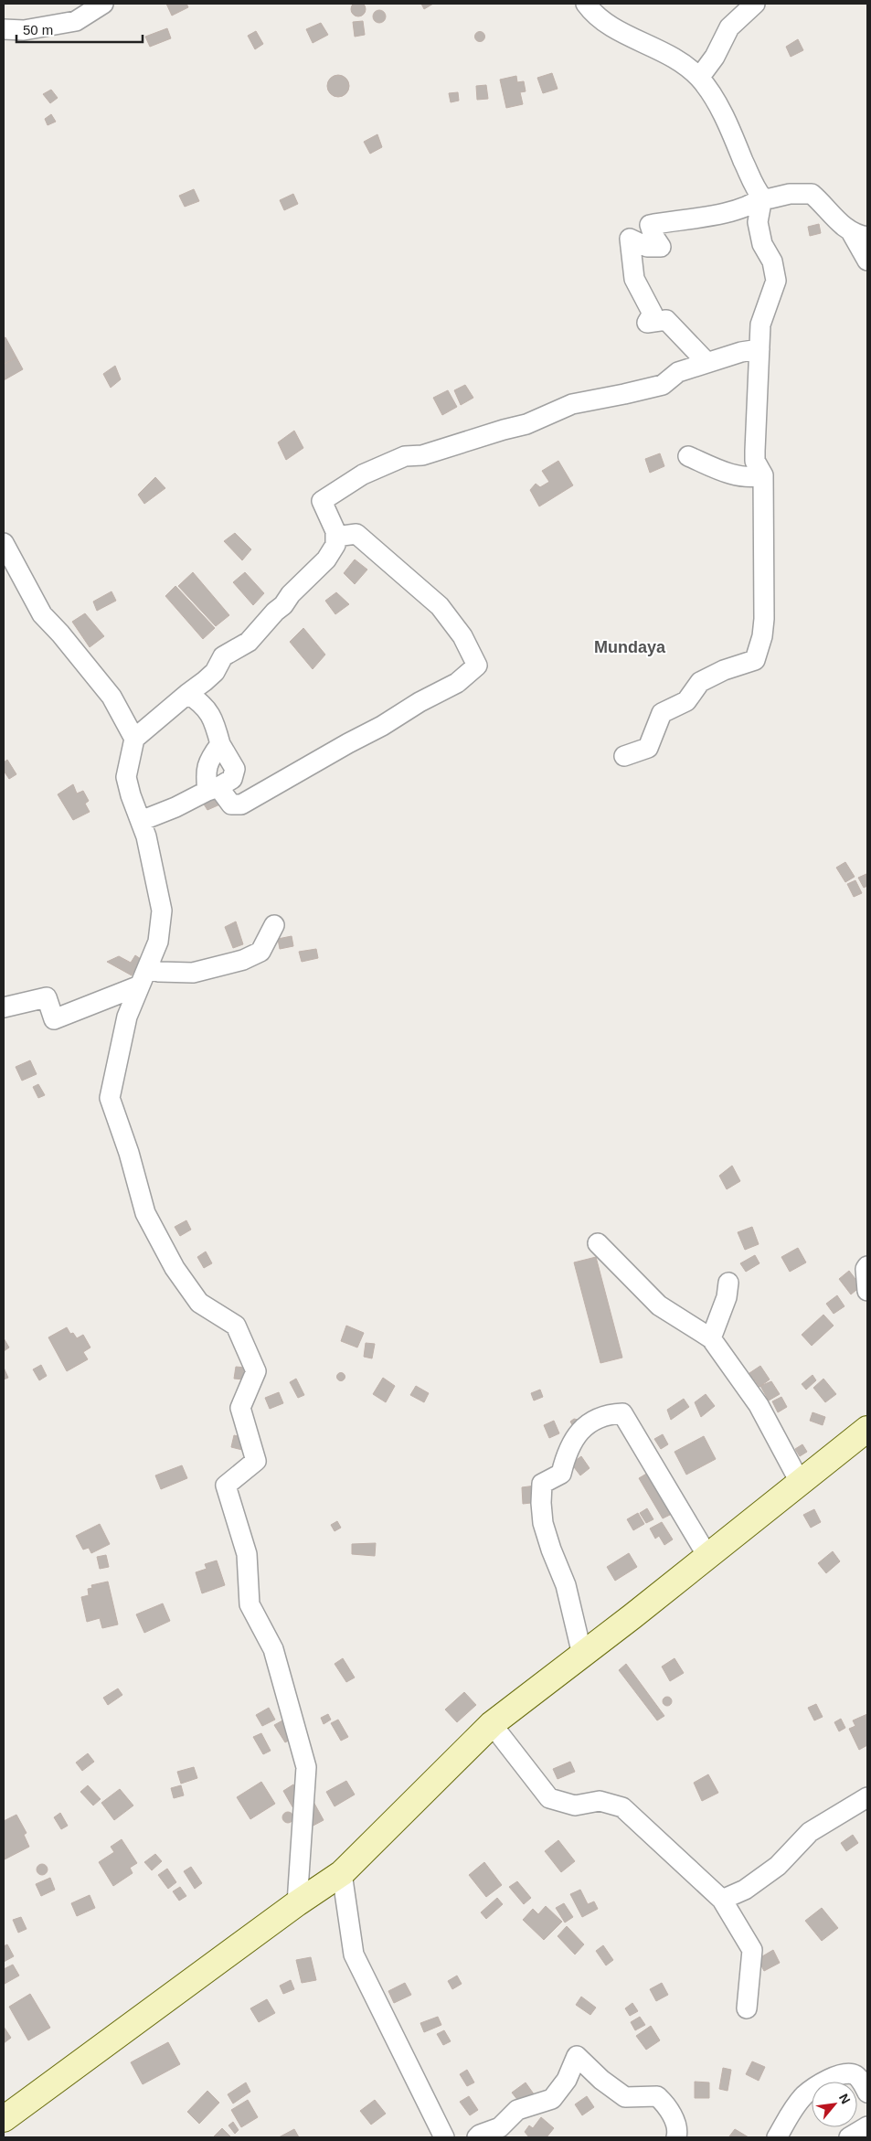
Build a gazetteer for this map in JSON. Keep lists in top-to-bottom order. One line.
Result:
{"districts":["Mundaya"],"scale_bar":"50 m","north":"top right"}
